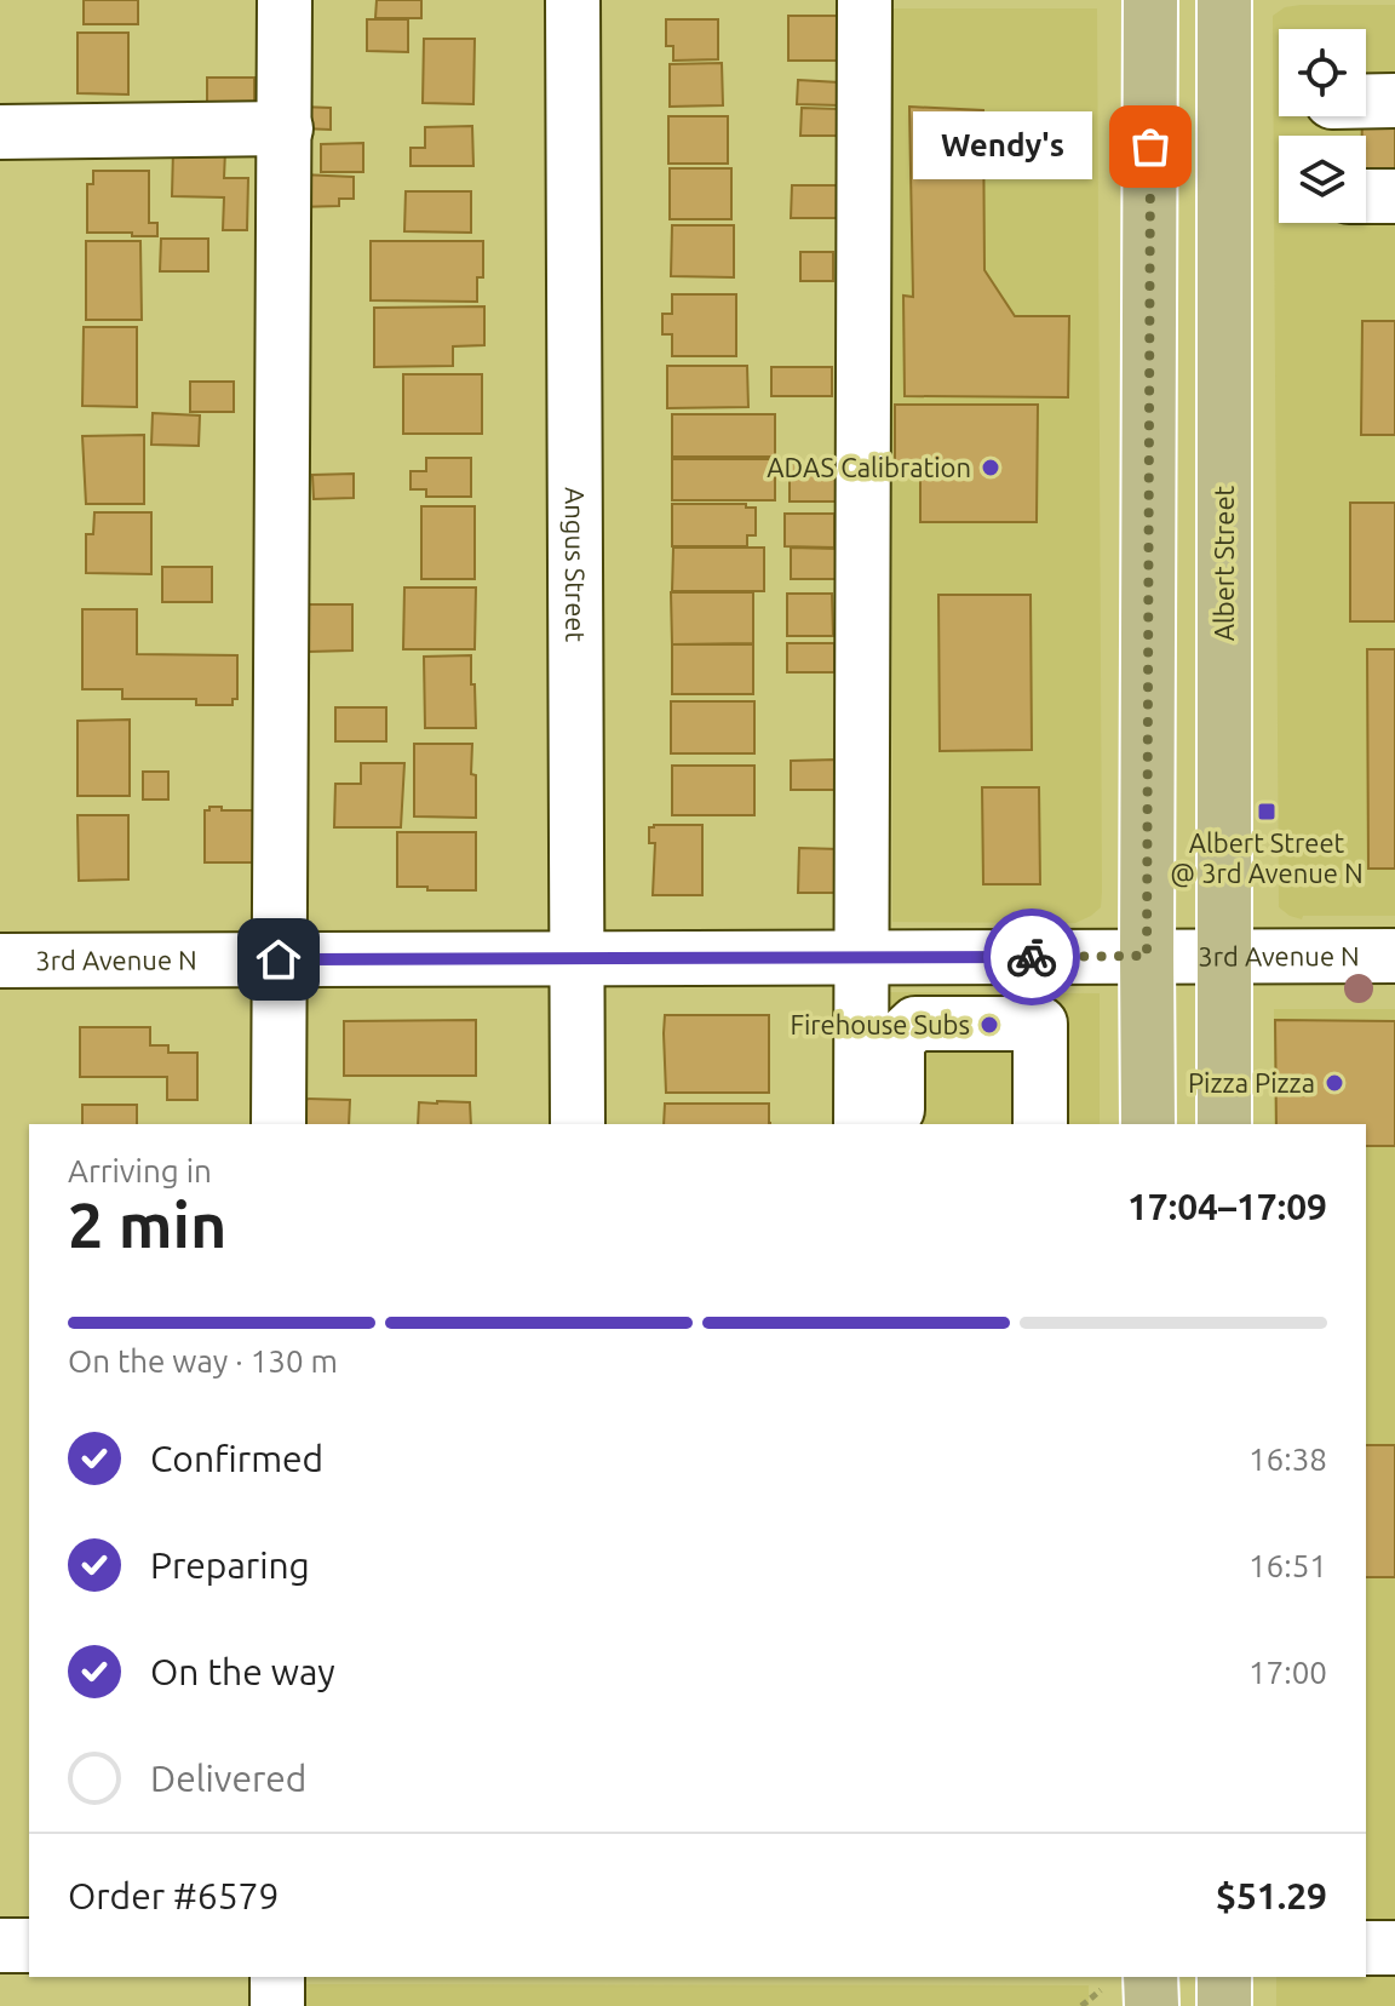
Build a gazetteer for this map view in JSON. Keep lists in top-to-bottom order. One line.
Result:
{"streets":{"main road":["Albert Street"],"street":["Angus Street","3rd Avenue N"]},"crossings":[["Angus Street","3rd Avenue N"],["Albert Street","3rd Avenue N"]],"places":{"other":["Wendy's","ADAS Calibration","Firehouse Subs","Pizza Pizza"],"transit":["Albert Street @ 3rd Avenue N"]},"page":{"bubble":"Wendy's","heading":["2 min","Arriving in","17:04–17:09"],"panel":["Order #6579","$51.29"],"bar":"On the way · 130 m","list":[["Confirmed","16:38"],["Preparing","16:51"],["On the way","17:00"],"Delivered"]}}
